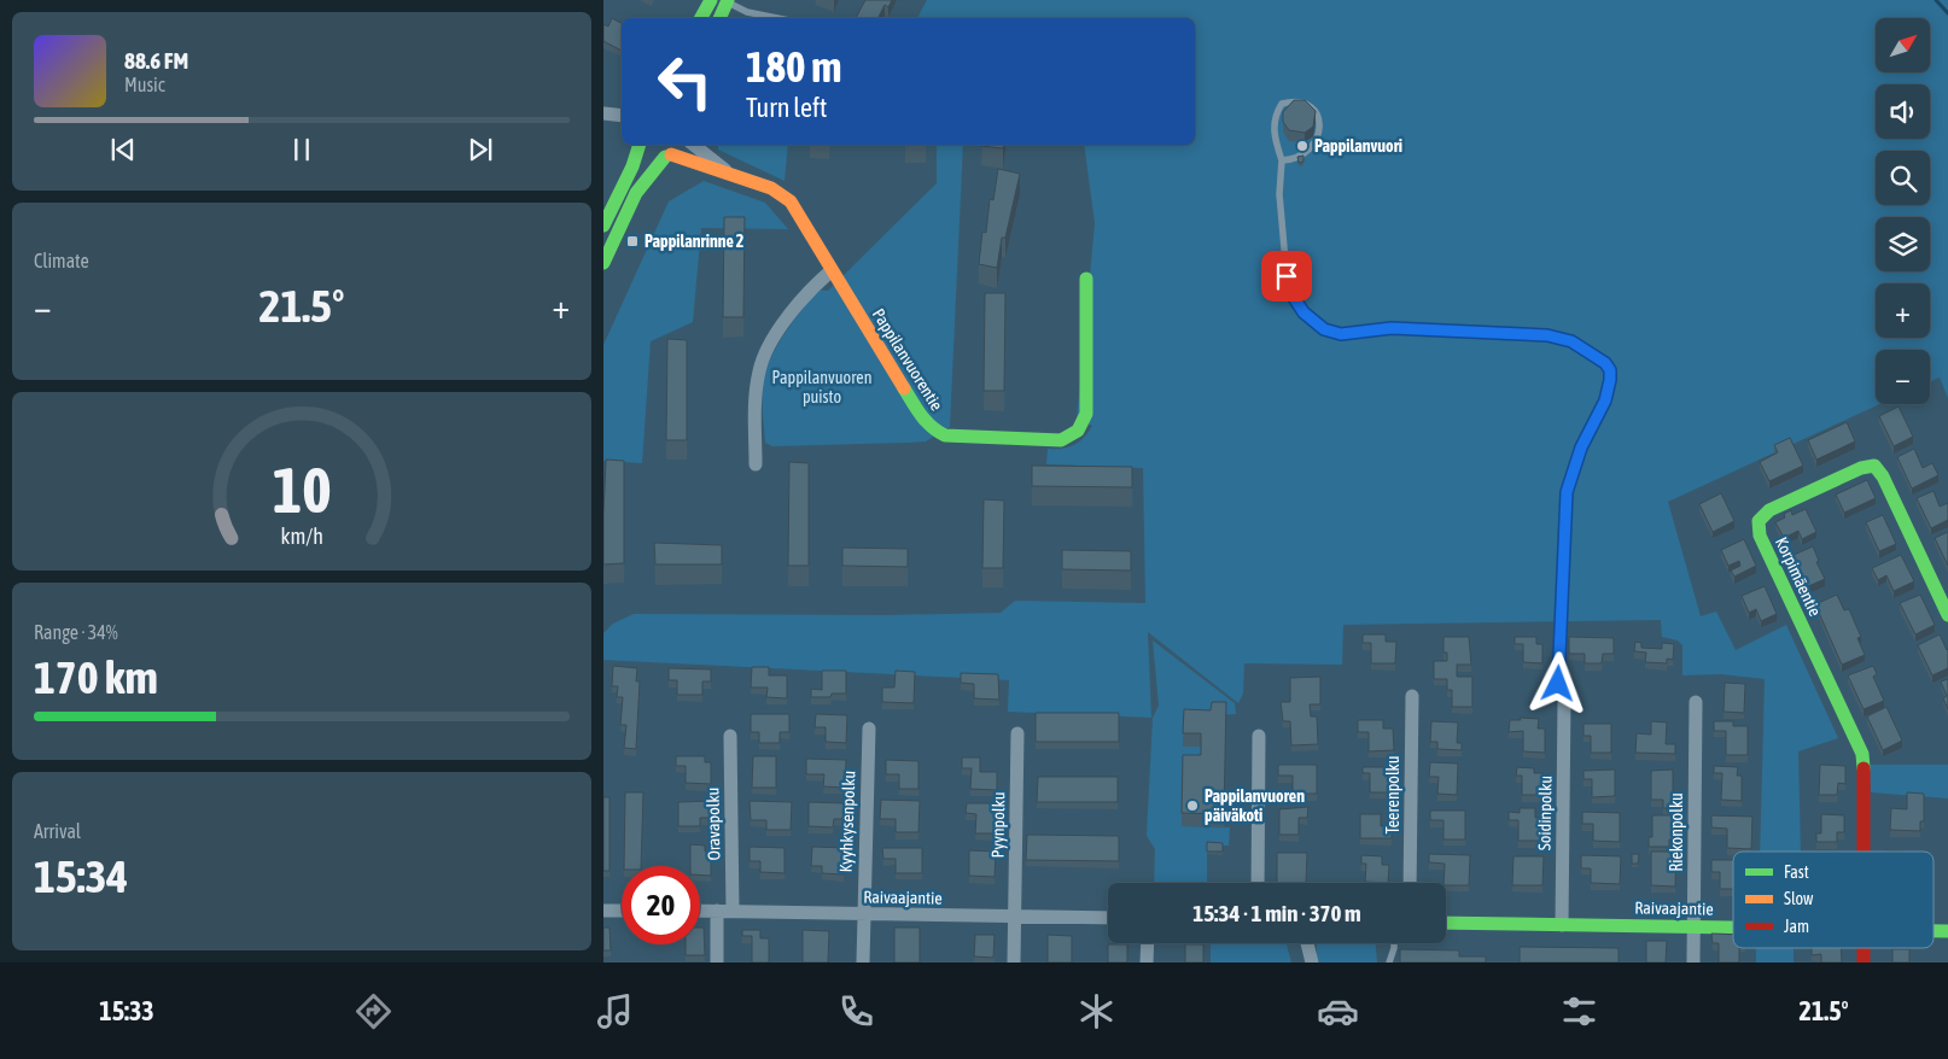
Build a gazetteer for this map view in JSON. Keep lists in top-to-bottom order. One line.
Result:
{"streets":{"street":["Pappilanvuorentie","Korpimäentie","Teerenpolku","Soidinpolku","Kyyhkysenpolku","Oravapolku","Pyynpolku","Riekonpolku","Raivaajantie"]},"crossings":[["Soidinpolku","Raivaajantie"],["Kyyhkysenpolku","Raivaajantie"],["Oravapolku","Raivaajantie"],["Pyynpolku","Raivaajantie"],["Riekonpolku","Raivaajantie"]],"parks":["Pappilanvuoren puisto"],"places":{"other":["Pappilanvuori","Pappilanvuoren päiväkoti"],"transit":["Pappilanrinne 2"]},"legend":["Fast","Slow","Jam"],"north":"top right","page":{"map_buttons":["+","−"],"turn":["180 m","Turn left"],"song":["88.6 FM","Music"],"tile":["Climate",["Range · 34%","170 km"],["Arrival","15:34"]],"heat":["−","21.5°","+"],"limit":"20","trip":"15:34 · 1 min · 370 m","tabs":["15:33","21.5°"],"gauge":["10","km/h"]}}
